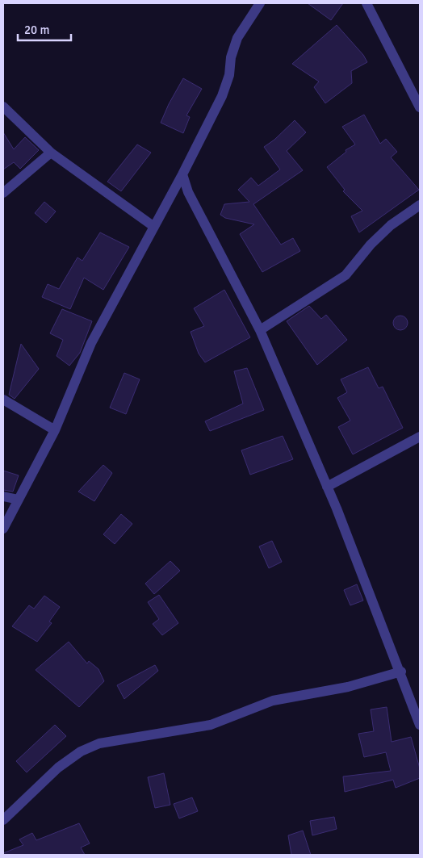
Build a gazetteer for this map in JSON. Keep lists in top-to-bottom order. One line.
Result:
{"scale_bar":"20 m"}
